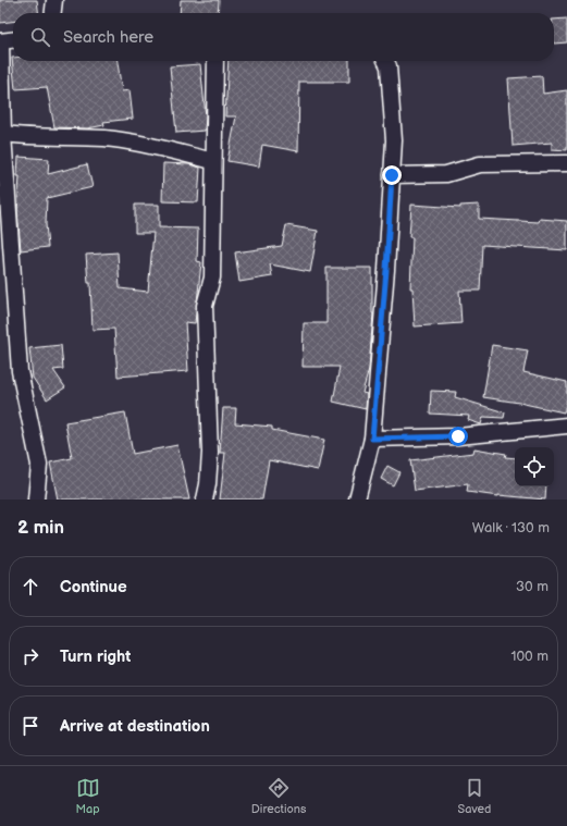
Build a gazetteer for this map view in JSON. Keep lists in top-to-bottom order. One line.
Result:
{"page":{"search":"Search here","heading":["2 min","Walk · 130 m"],"list":[["Continue","30 m"],["Turn right","100 m"],"Arrive at destination"],"nav":["Map","Directions","Saved"]}}
